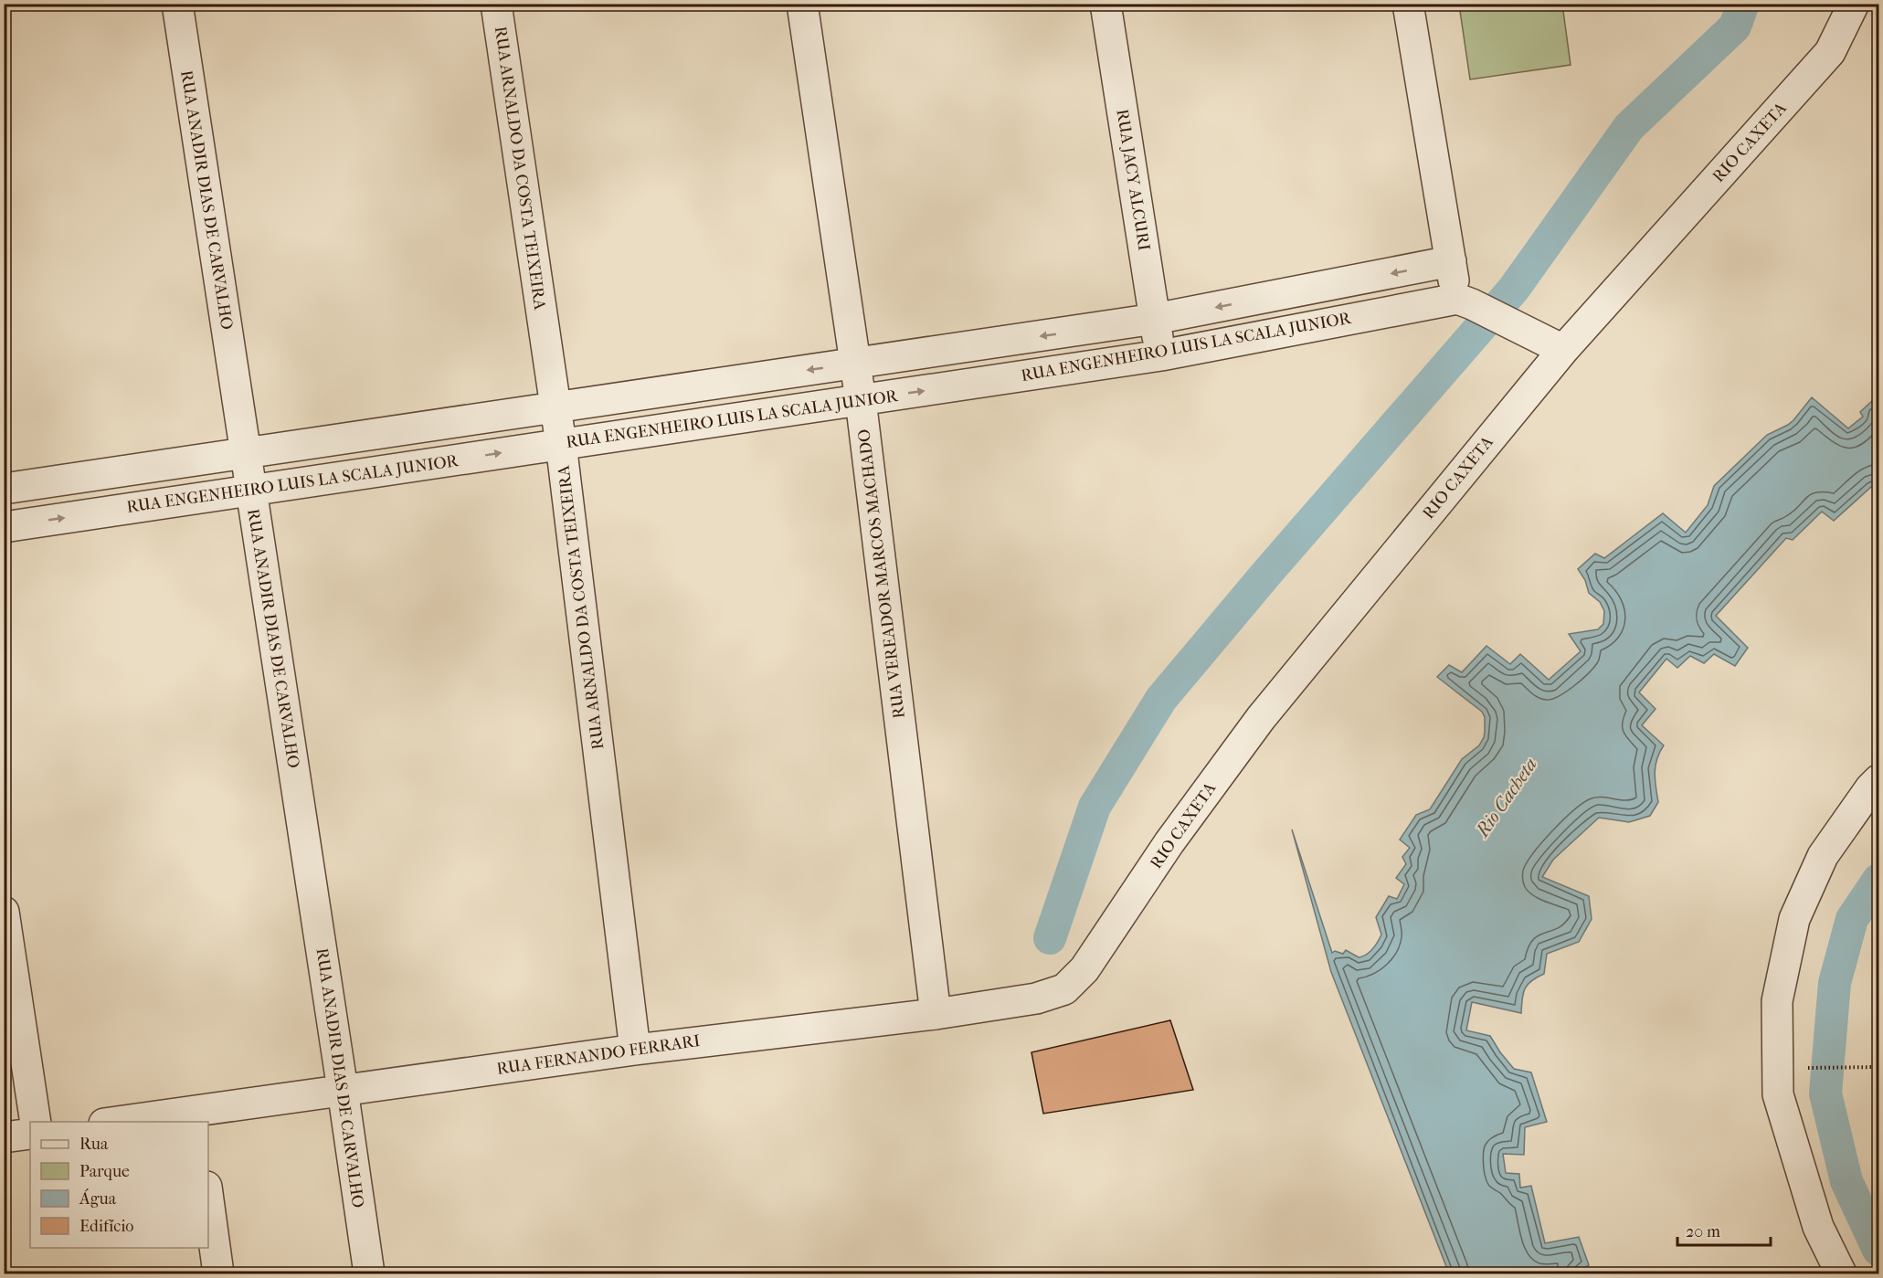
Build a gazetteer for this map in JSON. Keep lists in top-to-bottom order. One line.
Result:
{"streets":{"street":["RIO CAXETA","RUA ARNALDO DA COSTA TEIXEIRA","RUA JACY ALCURI","RUA ANADIR DIAS DE CARVALHO","RUA ENGENHEIRO LUIS LA SCALA JUNIOR","RUA VEREADOR MARCOS MACHADO","RUA FERNANDO FERRARI"]},"crossings":[["RIO CAXETA","RUA FERNANDO FERRARI"],["RUA ARNALDO DA COSTA TEIXEIRA","RUA ENGENHEIRO LUIS LA SCALA JUNIOR"],["RUA ARNALDO DA COSTA TEIXEIRA","RUA FERNANDO FERRARI"],["RUA JACY ALCURI","RUA ENGENHEIRO LUIS LA SCALA JUNIOR"],["RUA ANADIR DIAS DE CARVALHO","RUA ENGENHEIRO LUIS LA SCALA JUNIOR"],["RUA ANADIR DIAS DE CARVALHO","RUA FERNANDO FERRARI"],["RUA ENGENHEIRO LUIS LA SCALA JUNIOR","RUA VEREADOR MARCOS MACHADO"],["RUA VEREADOR MARCOS MACHADO","RUA FERNANDO FERRARI"]],"water":["Rio Cacheta"],"legend":["Rua","Parque","Água","Edifício"],"scale_bar":"20 m"}
